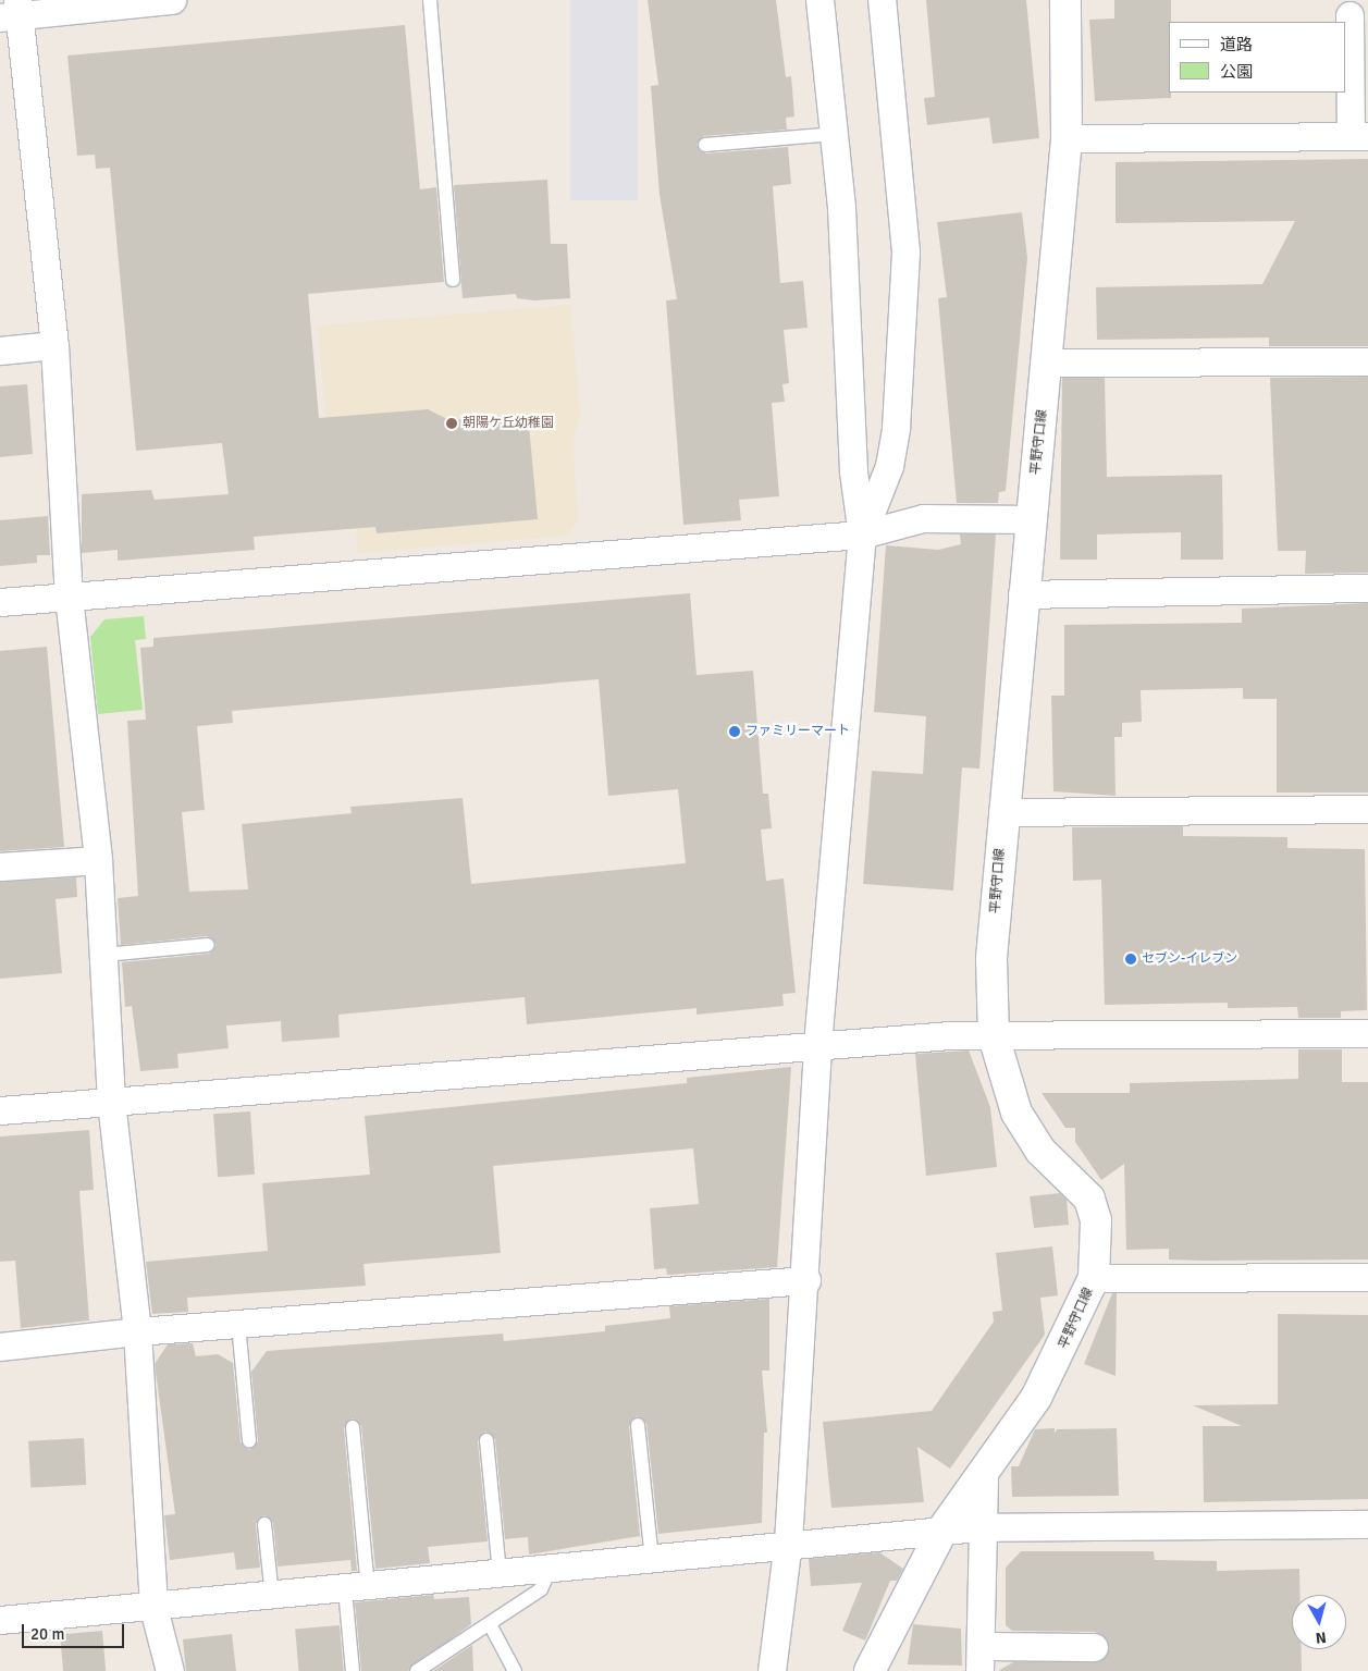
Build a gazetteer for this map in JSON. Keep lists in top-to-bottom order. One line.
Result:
{"streets":{"main road":["平野守口線"]},"places":["朝陽ケ丘幼稚園","ファミリーマート","セブン-イレブン"],"legend":["道路","公園"],"scale_bar":"20 m","north":"bottom"}
